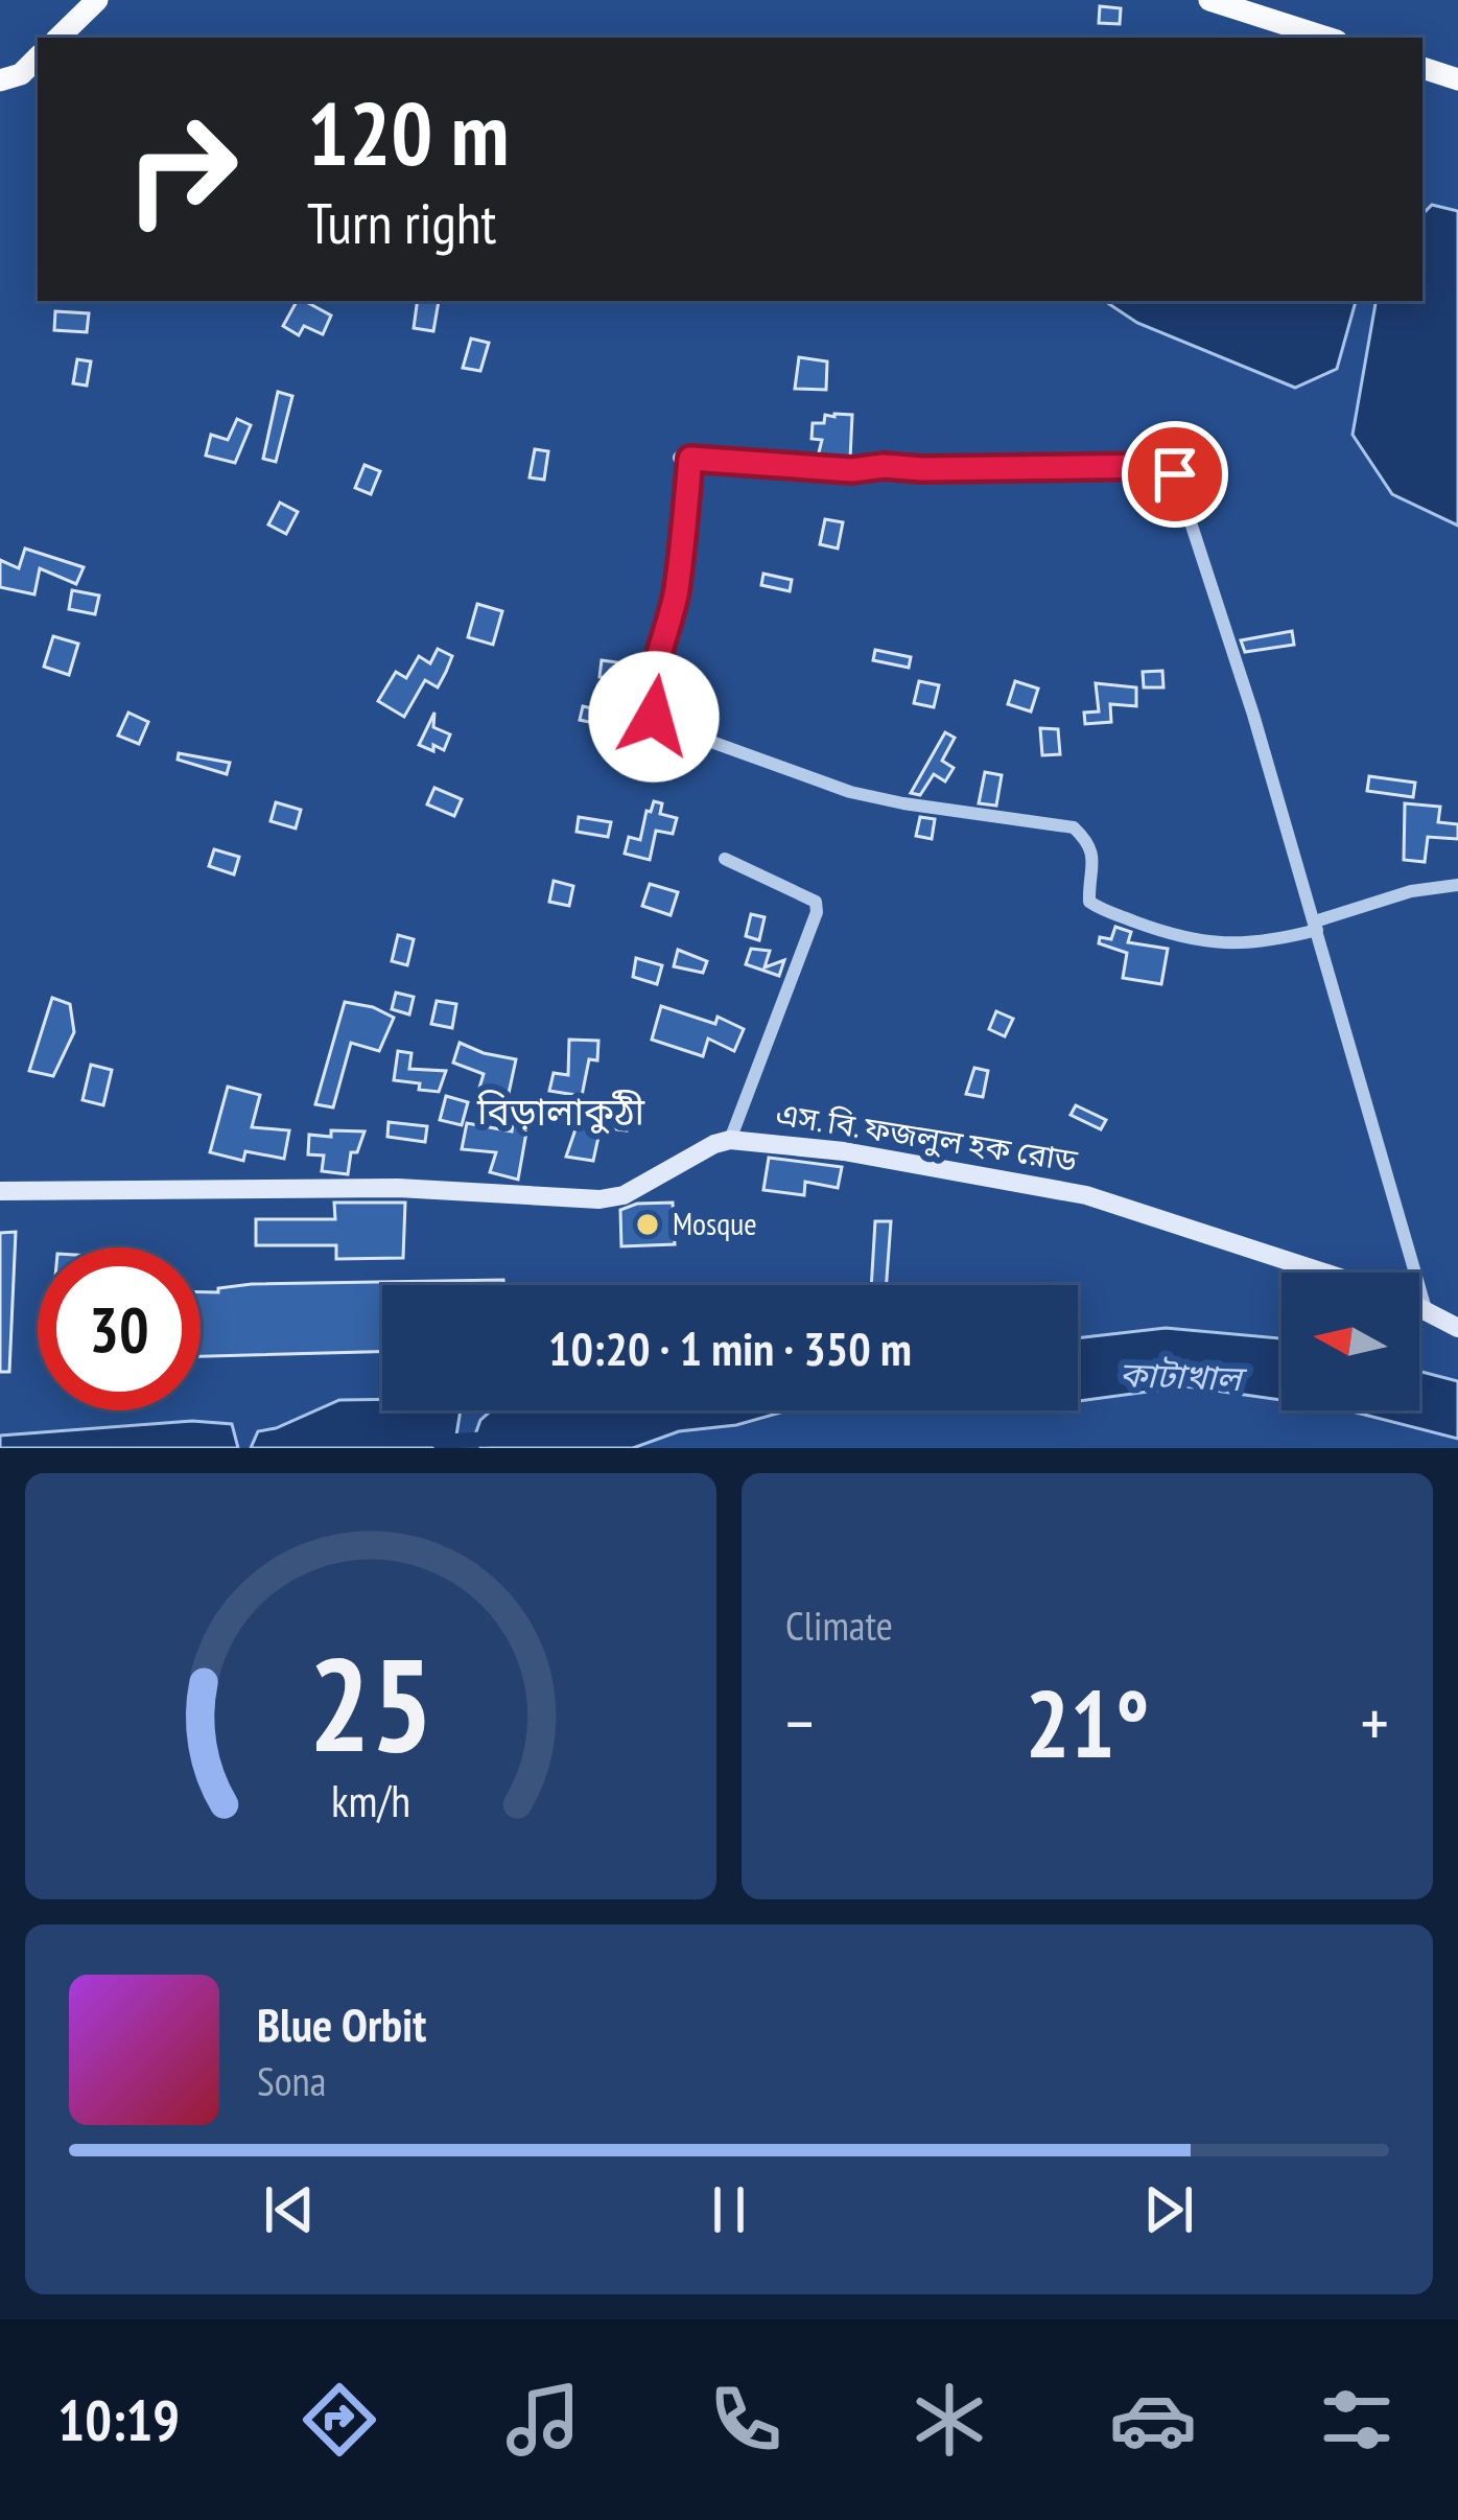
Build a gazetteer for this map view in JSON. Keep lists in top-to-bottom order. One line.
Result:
{"streets":{"main road":["এস. বি. ফজলুল হক রোড"]},"districts":["বিড়ালাকুঠী"],"water":["কাটাখাল"],"places":["Mosque"],"north":"left","page":{"turn":["120 m","Turn right"],"limit":"30","trip":"10:20 · 1 min · 350 m","tile":"Climate","heat":["−","21°","+"],"song":["Blue Orbit","Sona"],"tabs":"10:19","gauge":["25","km/h"]}}
